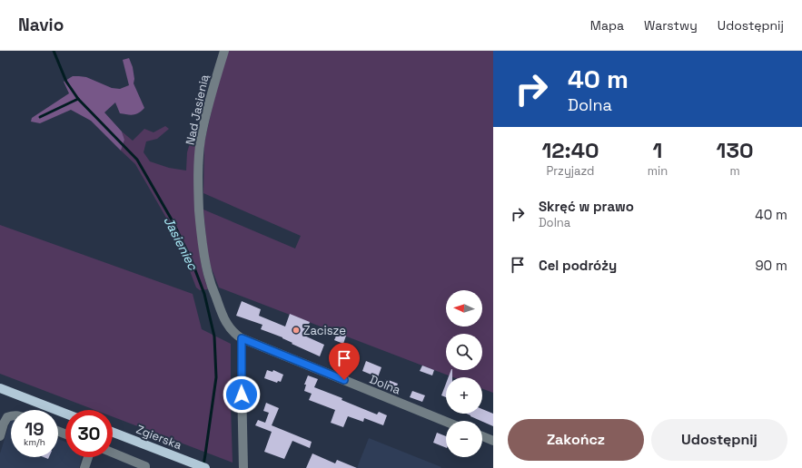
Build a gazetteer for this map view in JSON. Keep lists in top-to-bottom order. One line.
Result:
{"streets":{"main road":["Zgierska"],"street":["Nad Jasienią","Dolna"]},"crossings":[["Nad Jasienią","Dolna"]],"water":["Jasieniec"],"places":["Zacisze"],"north":"left","page":{"header":"Navio","nav":["Mapa","Warstwy","Udostępnij"],"turn":["40 m","Dolna"],"eta":["12:40","Przyjazd","1","min","130","m"],"list":[{"name":"Skręć w prawo","note":"Dolna","value":"40 m"},{"name":"Cel podróży","value":"90 m"}],"map_buttons":["+","−"],"speed":"19 km/h","limit":"30","buttons":["Zakończ","Udostępnij"]}}
